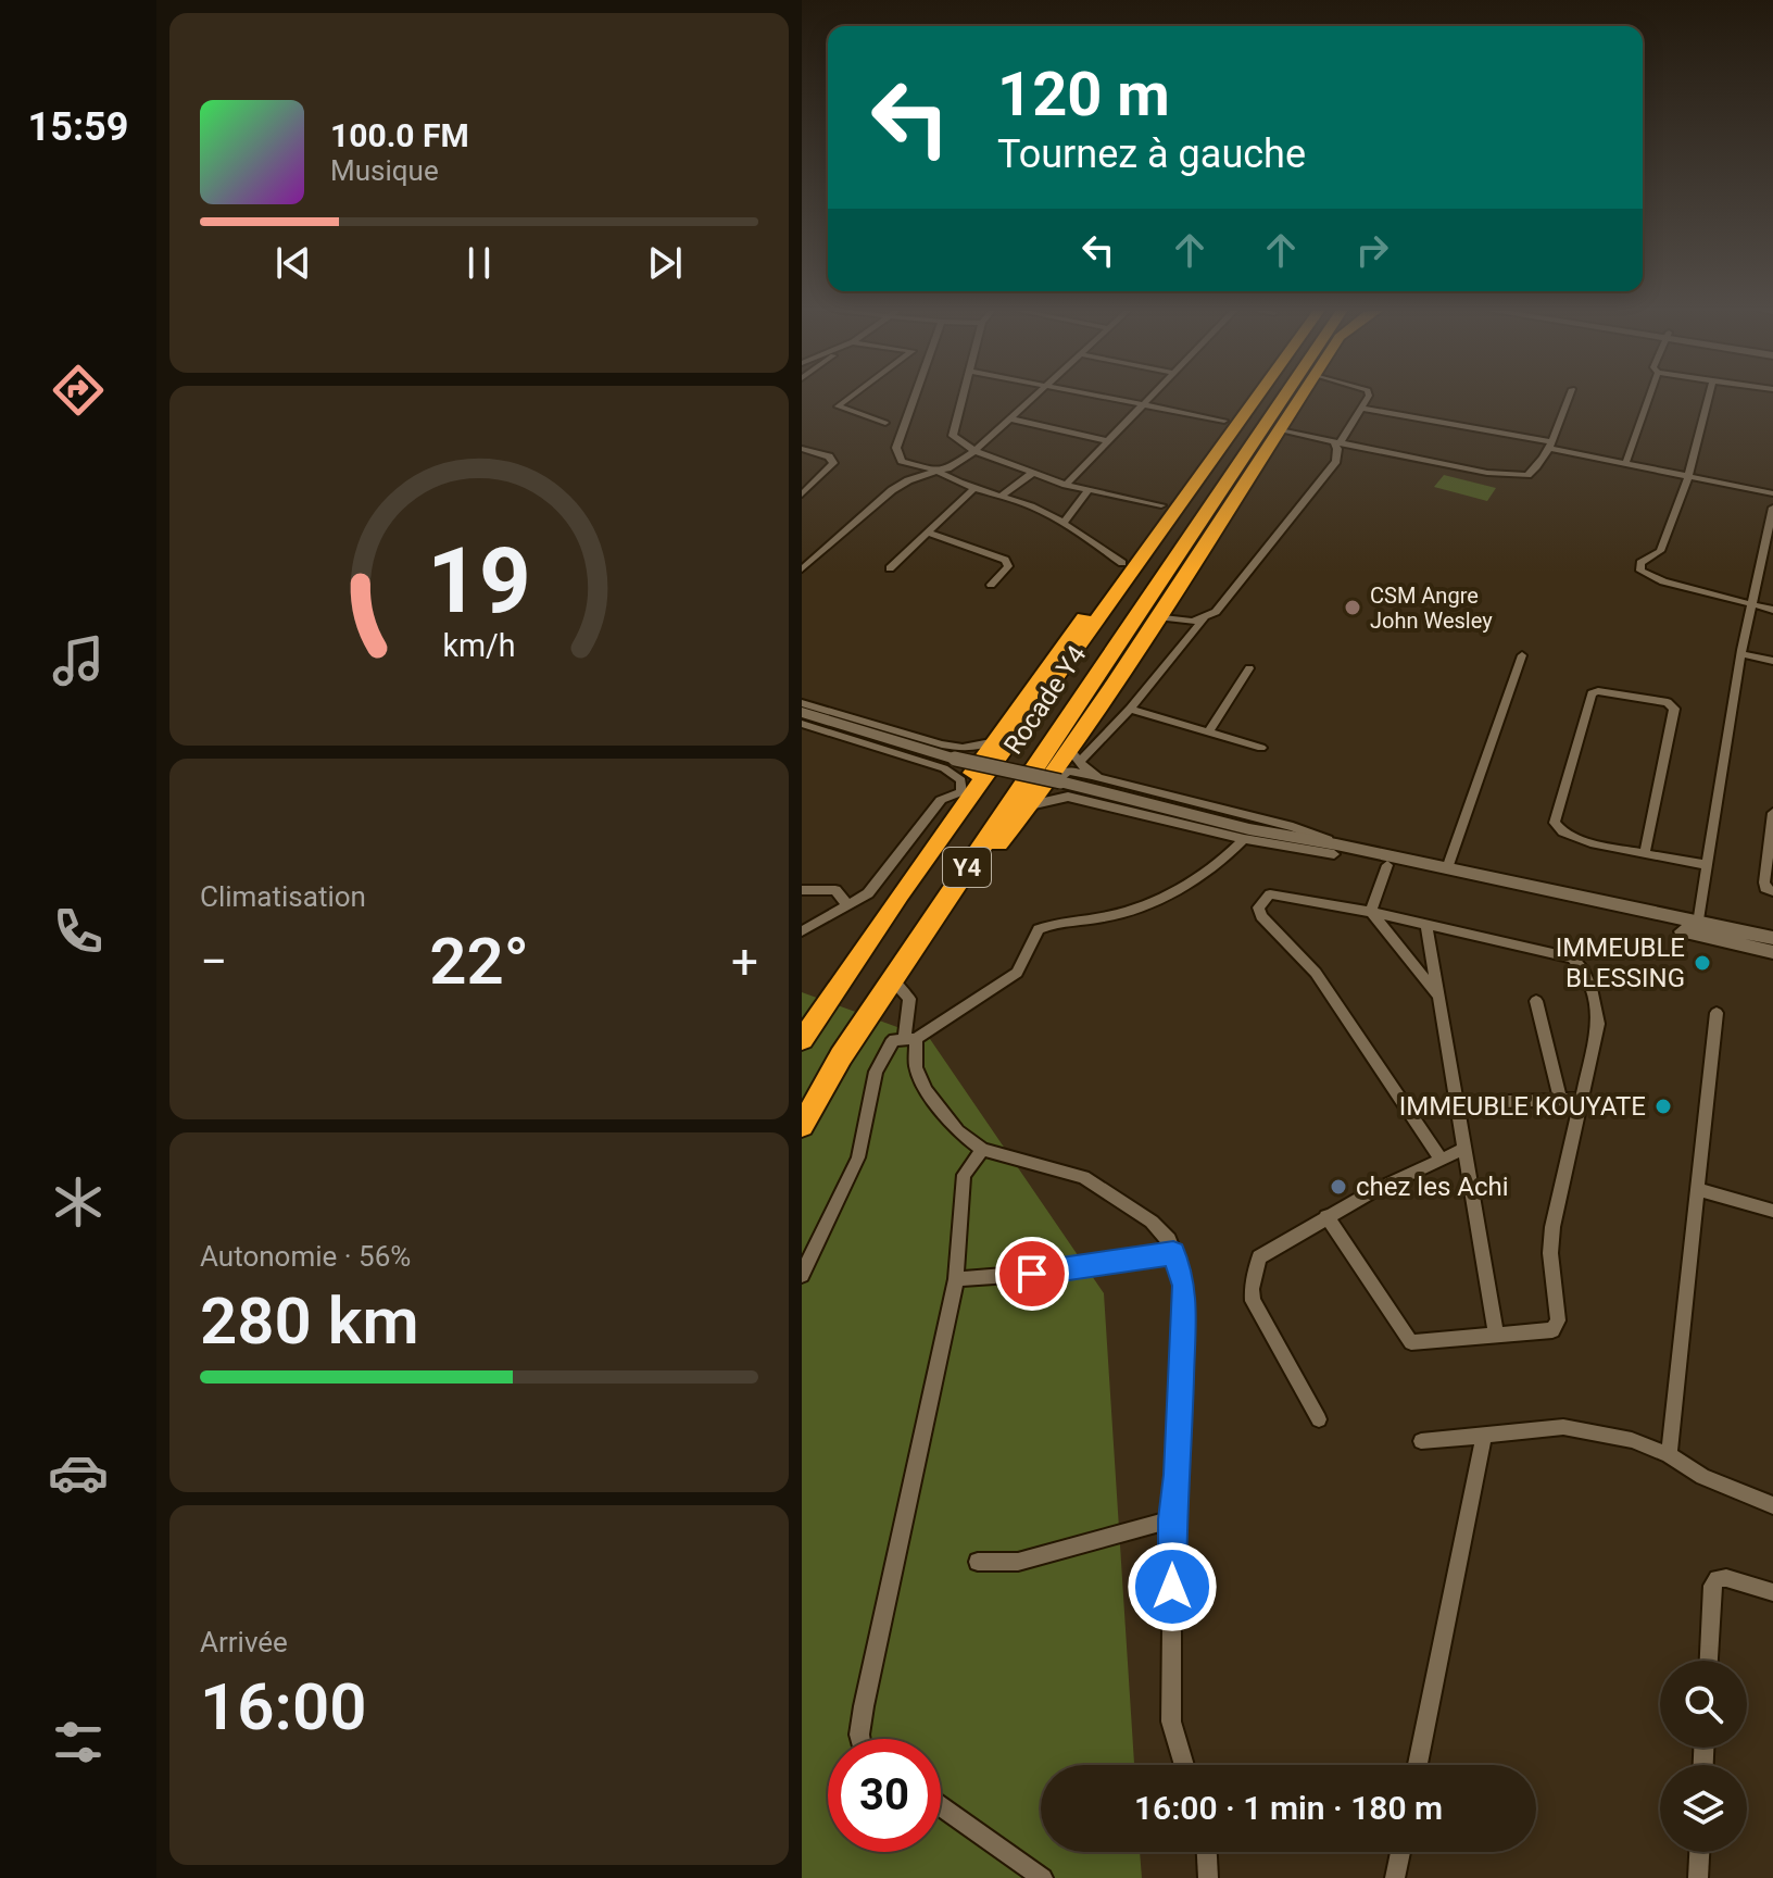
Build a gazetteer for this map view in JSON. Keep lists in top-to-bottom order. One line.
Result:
{"streets":{"highway":["Rocade Y4","Y4"]},"places":["CSM Angre John Wesley","IMMEUBLE BLESSING","IMMEUBLE KOUYATE","chez les Achi"],"page":{"tabs":"15:59","turn":["120 m","Tournez à gauche"],"song":["100.0 FM","Musique"],"tile":["Climatisation",["Autonomie · 56%","280 km"],["Arrivée","16:00"]],"heat":["−","22°","+"],"limit":"30","trip":"16:00 · 1 min · 180 m","gauge":["19","km/h"]}}
